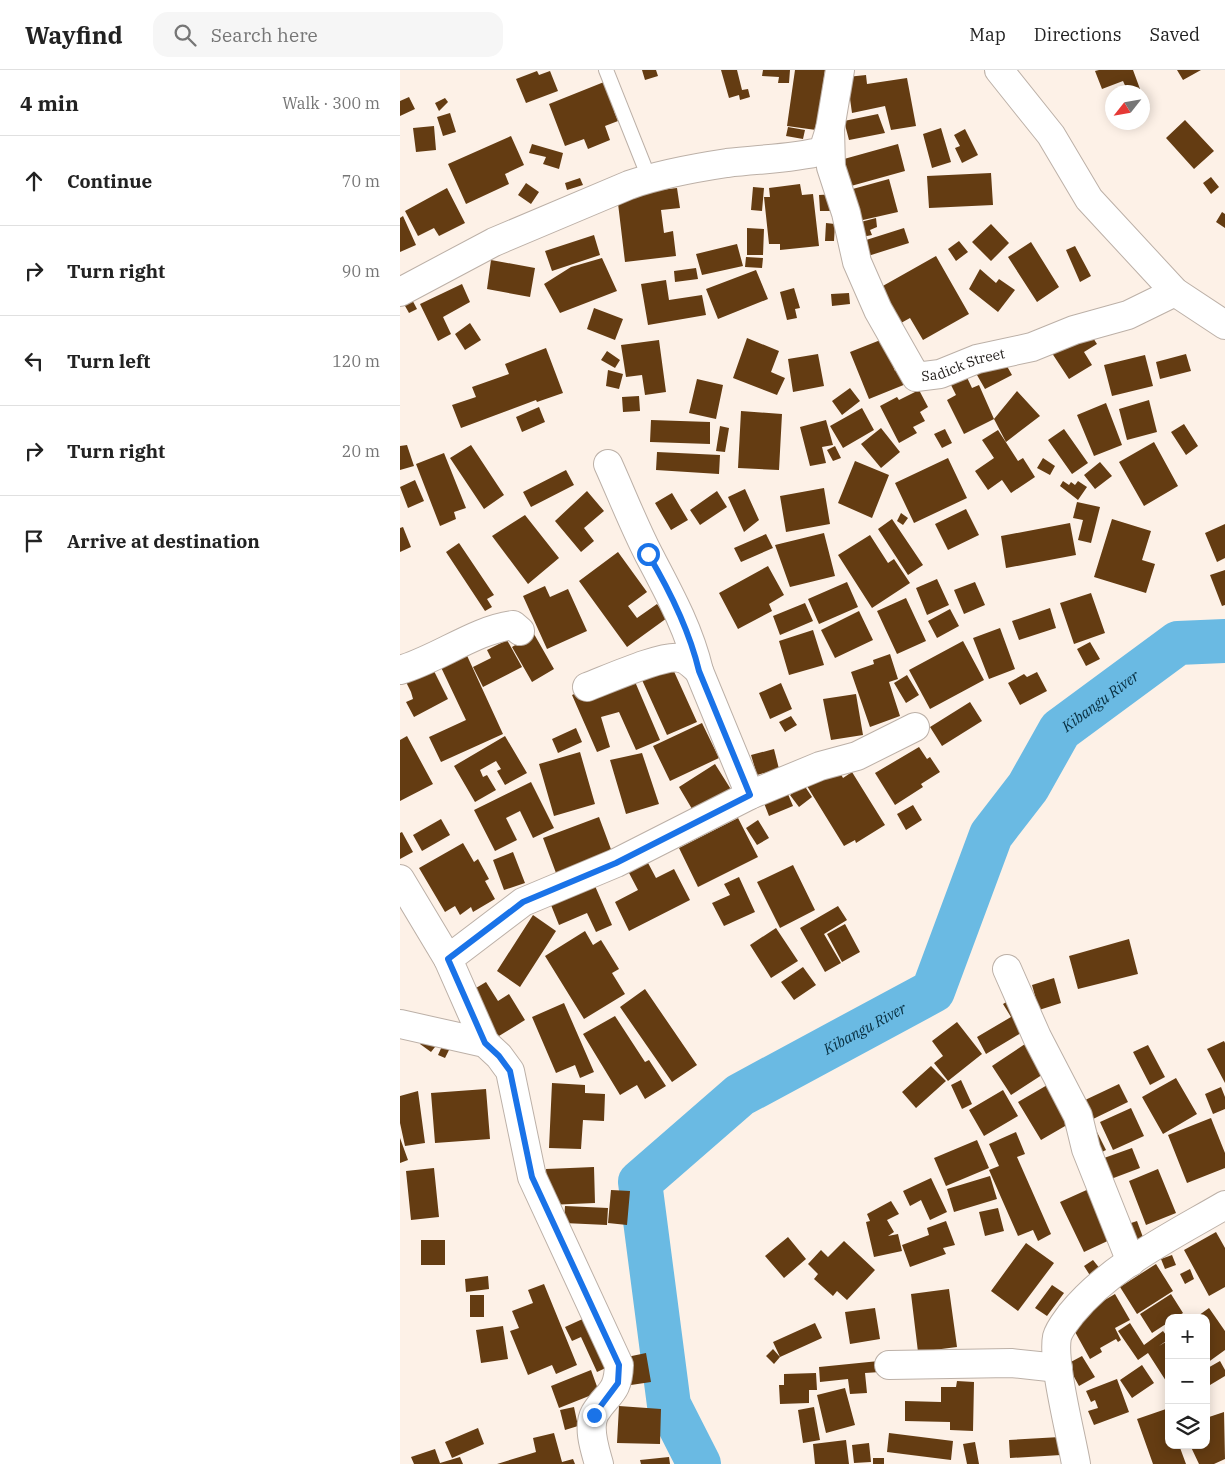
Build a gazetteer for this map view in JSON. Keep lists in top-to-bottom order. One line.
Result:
{"streets":{"street":["Sadick Street"]},"water":["Kibangu River"],"north":"bottom left","page":{"header":"Wayfind","search":"Search here","nav":["Map","Directions","Saved"],"heading":["4 min","Walk · 300 m"],"list":[["Continue","70 m"],["Turn right","90 m"],["Turn left","120 m"],["Turn right","20 m"],"Arrive at destination"],"map_buttons":["+","−"]}}
